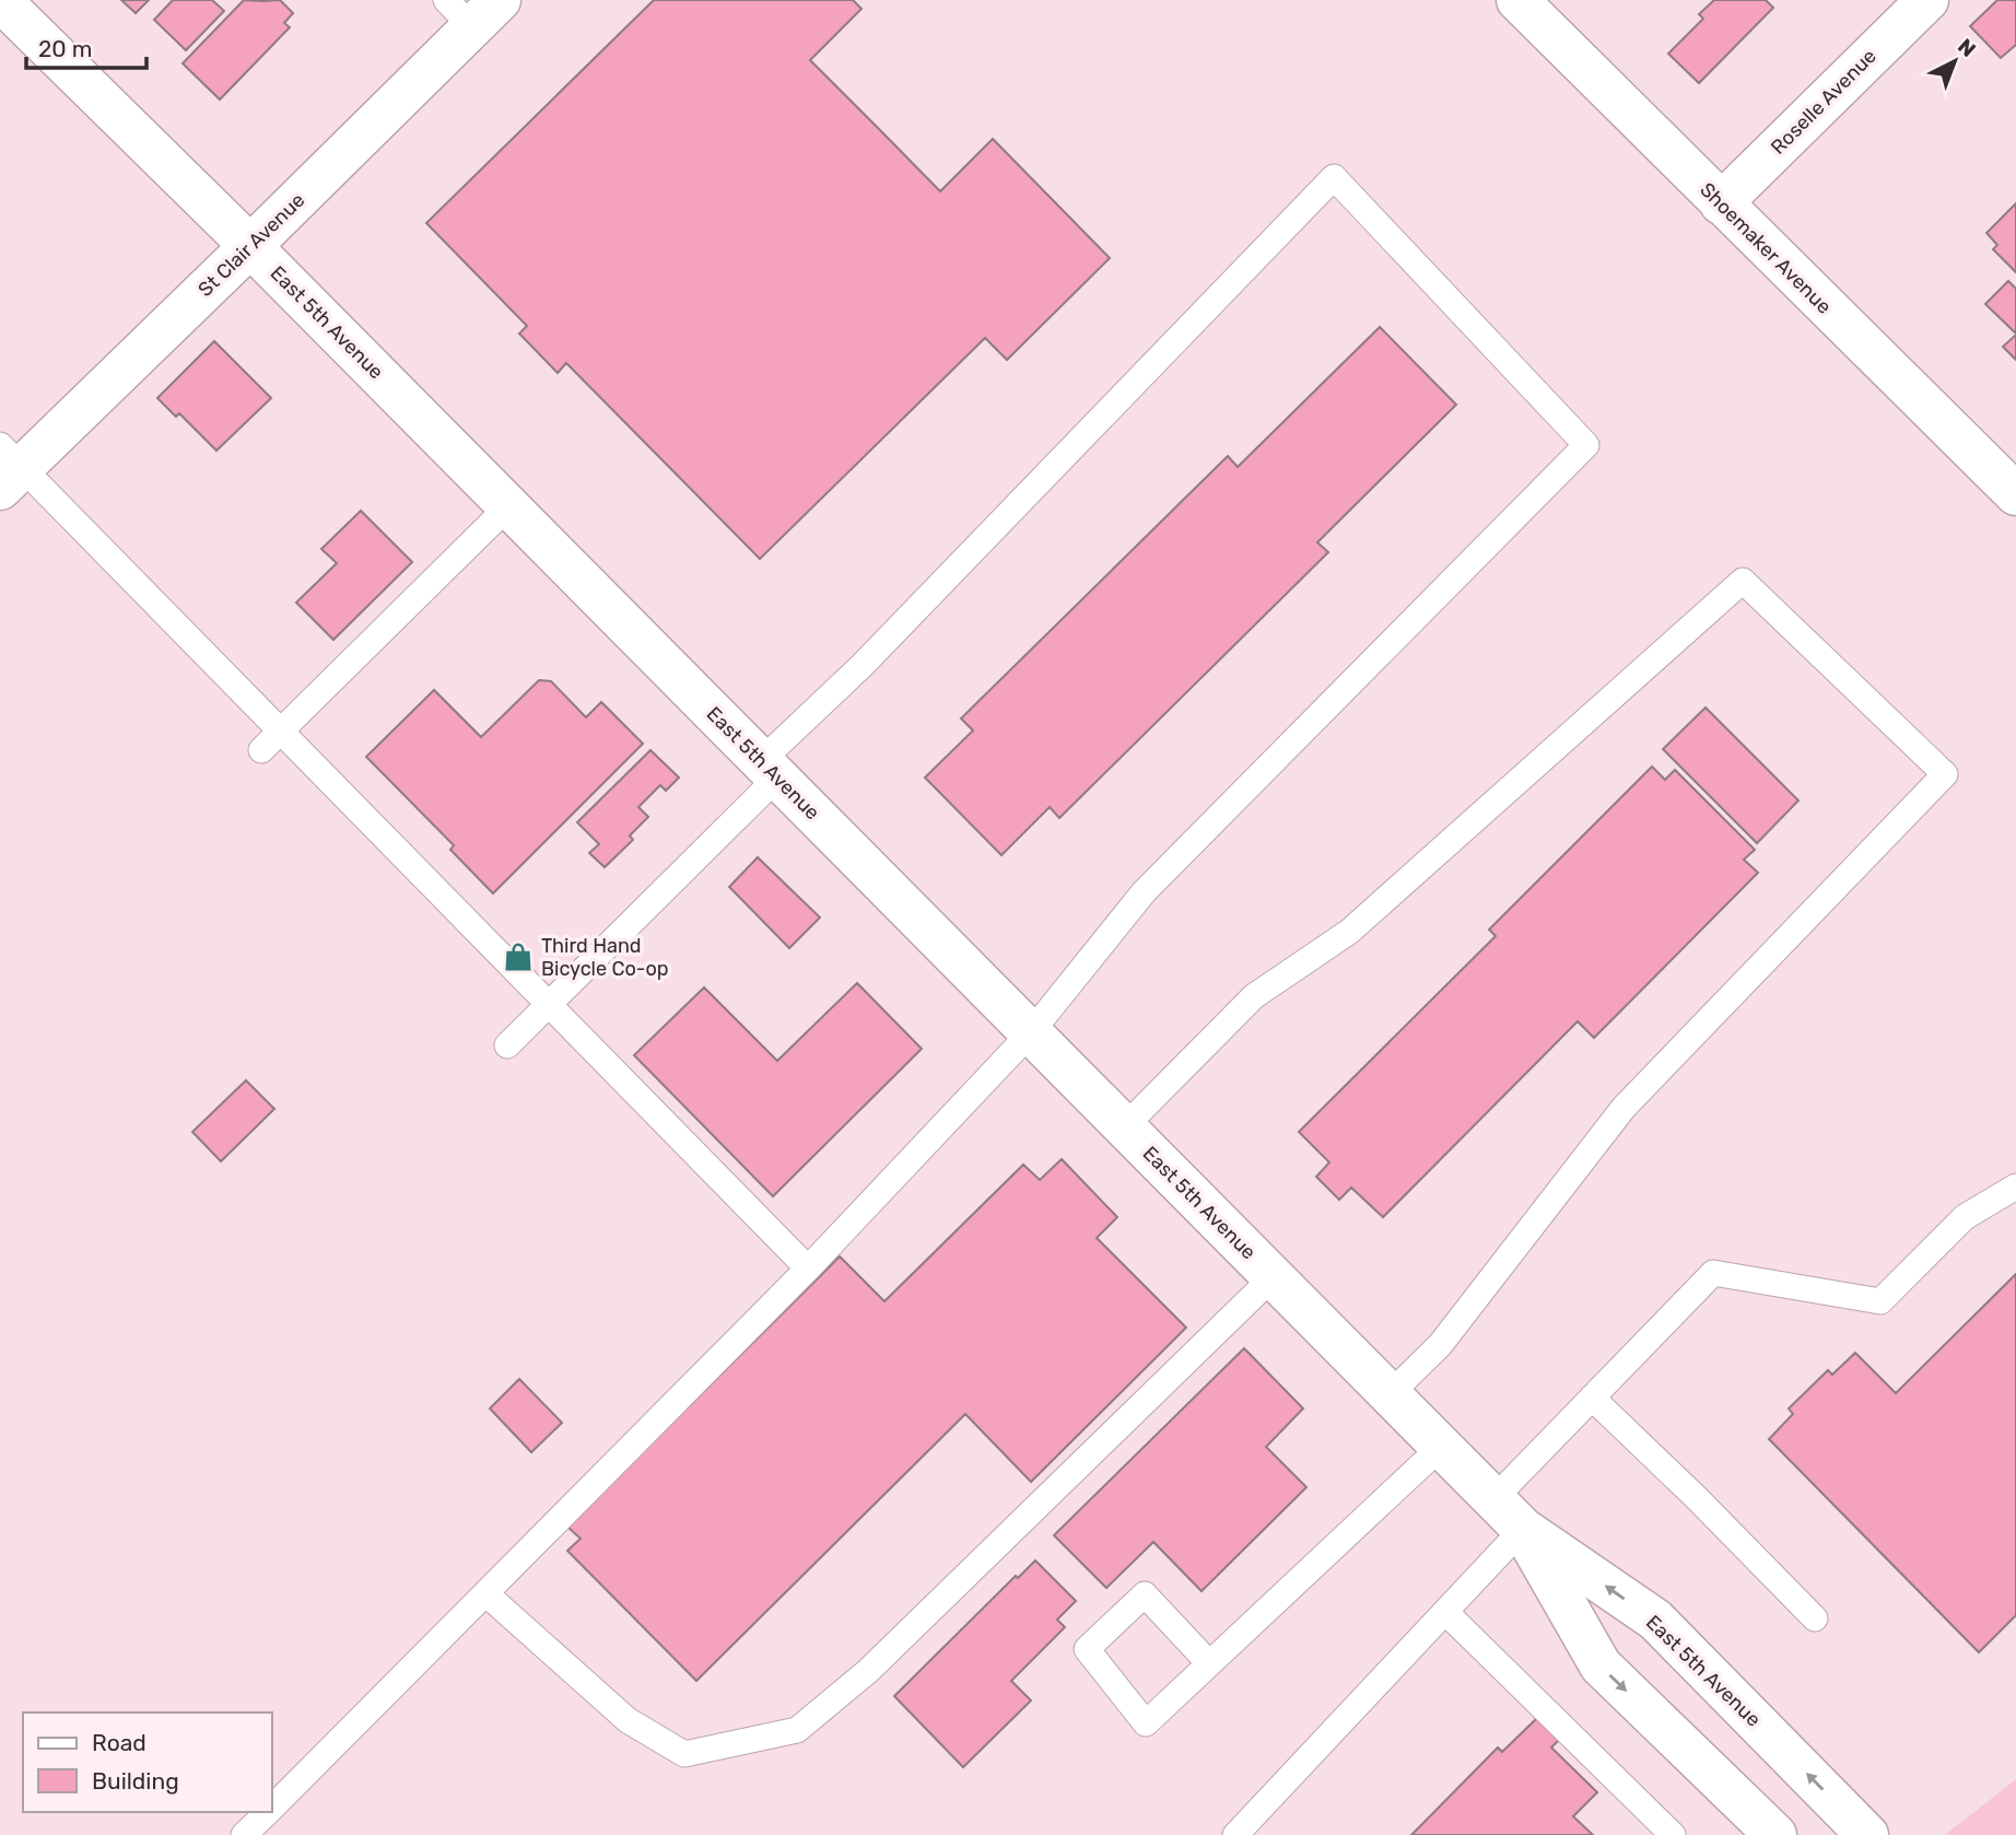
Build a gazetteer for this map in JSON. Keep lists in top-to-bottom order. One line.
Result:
{"streets":{"main road":["Roselle Avenue","St Clair Avenue","Shoemaker Avenue","East 5th Avenue"]},"crossings":[["Roselle Avenue","Shoemaker Avenue"],["St Clair Avenue","East 5th Avenue"]],"places":{"shop":["Third Hand Bicycle Co-op"]},"legend":["Road","Building"],"scale_bar":"20 m","north":"top right"}
